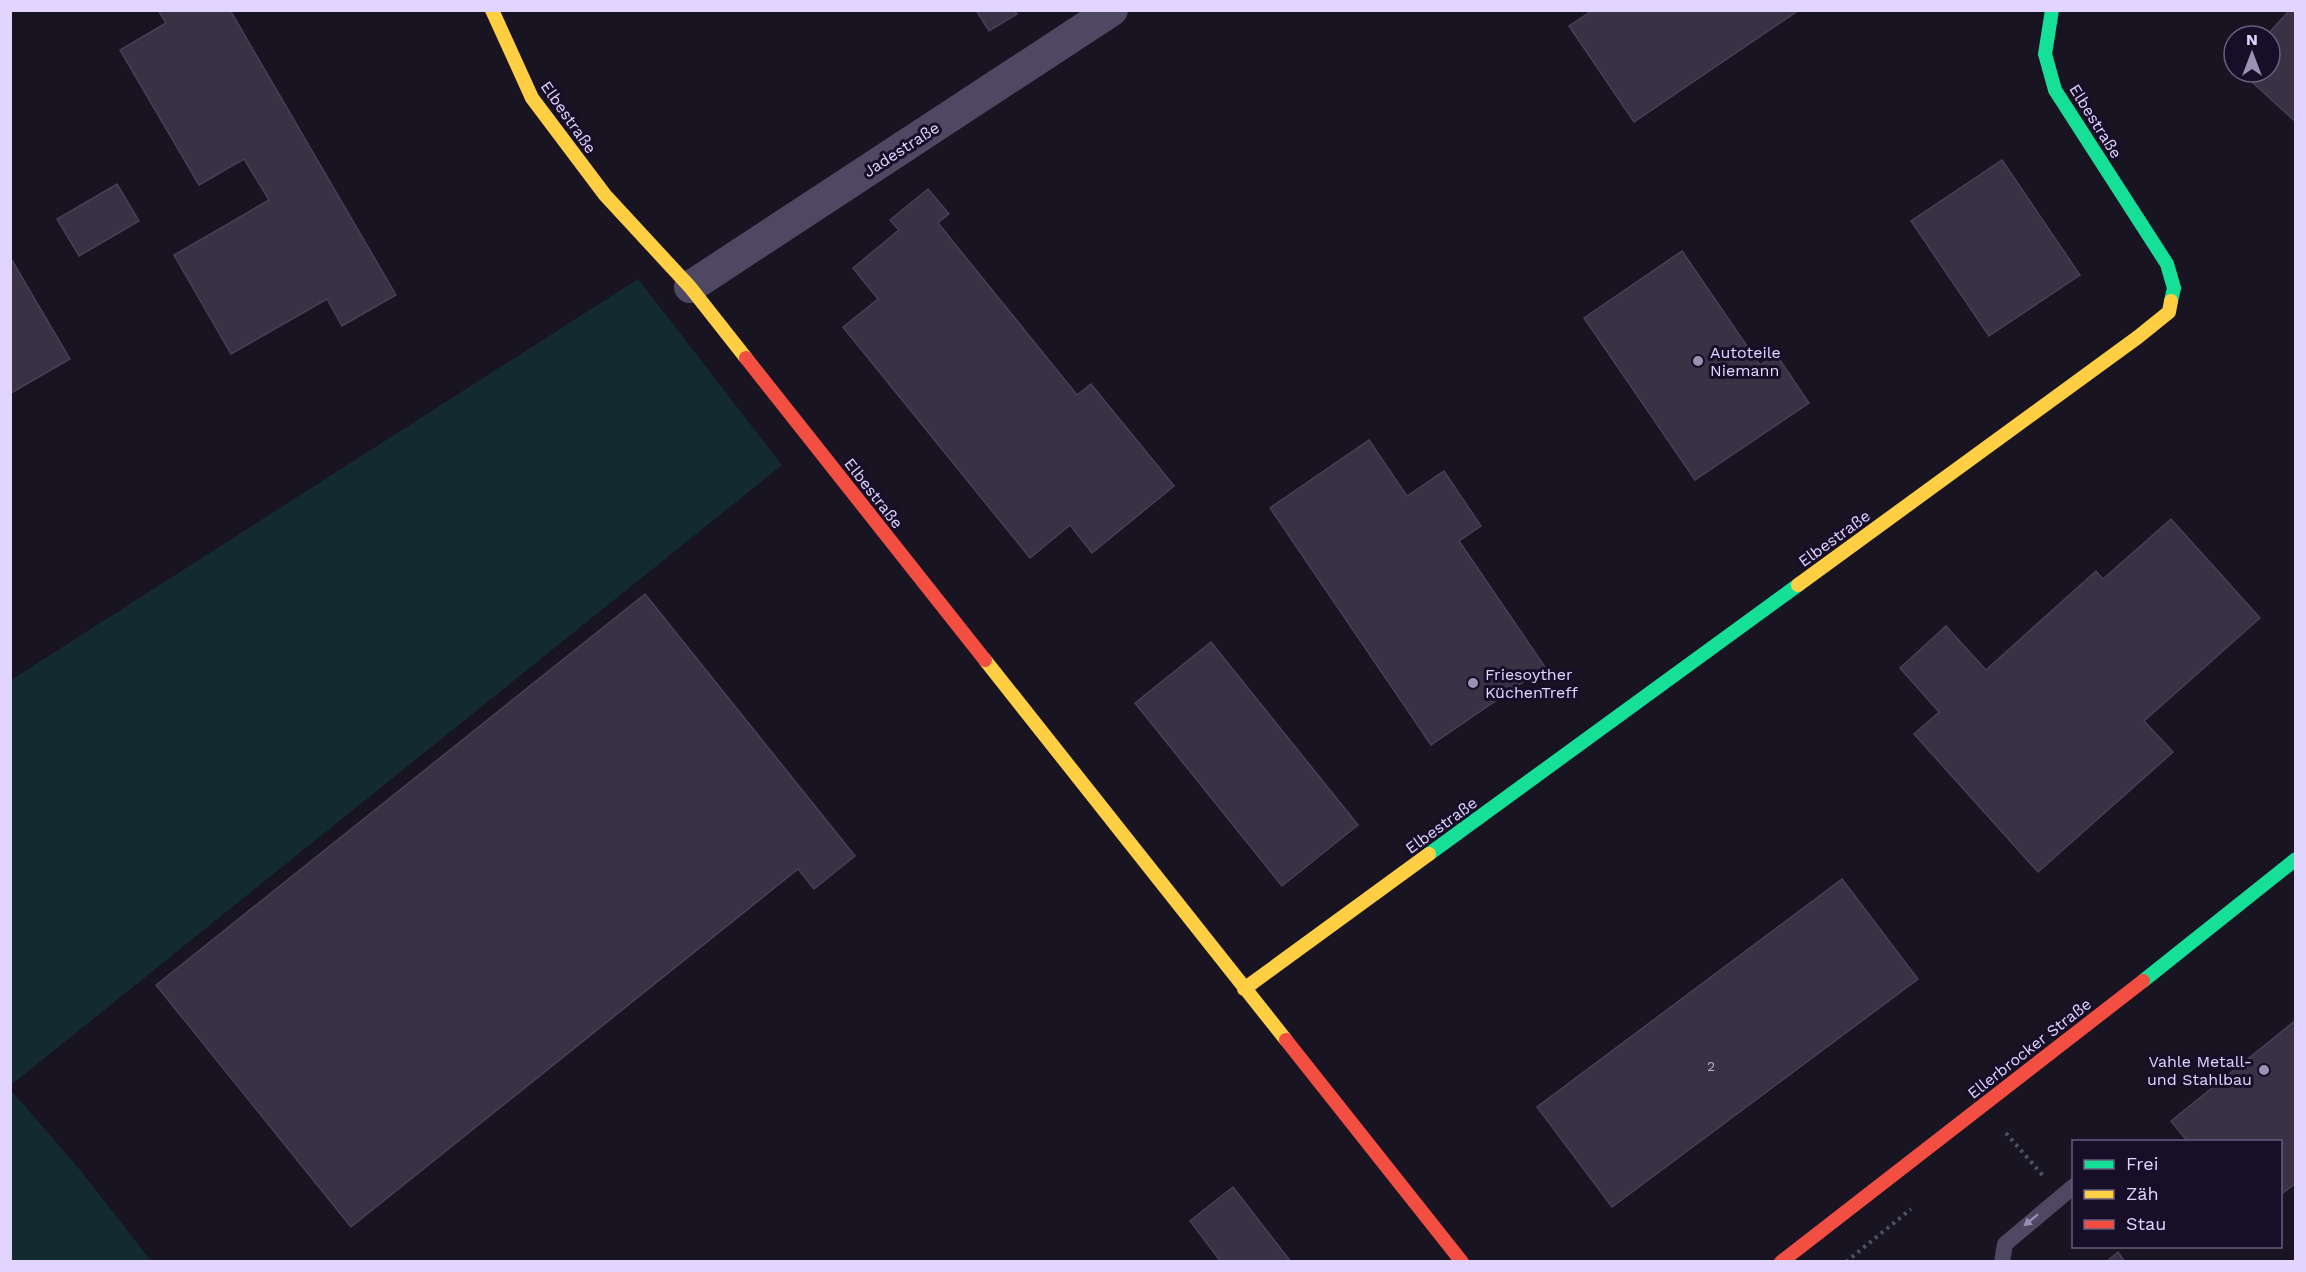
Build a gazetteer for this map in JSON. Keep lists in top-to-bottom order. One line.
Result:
{"streets":{"street":["Elbestraße","Jadestraße","Ellerbrocker Straße"]},"crossings":[["Elbestraße","Jadestraße"]],"places":["Autoteile Niemann","Friesoyther KüchenTreff","Vahle Metall- und Stahlbau"],"house_numbers":["2"],"legend":["Frei","Zäh","Stau"],"north":"top"}
